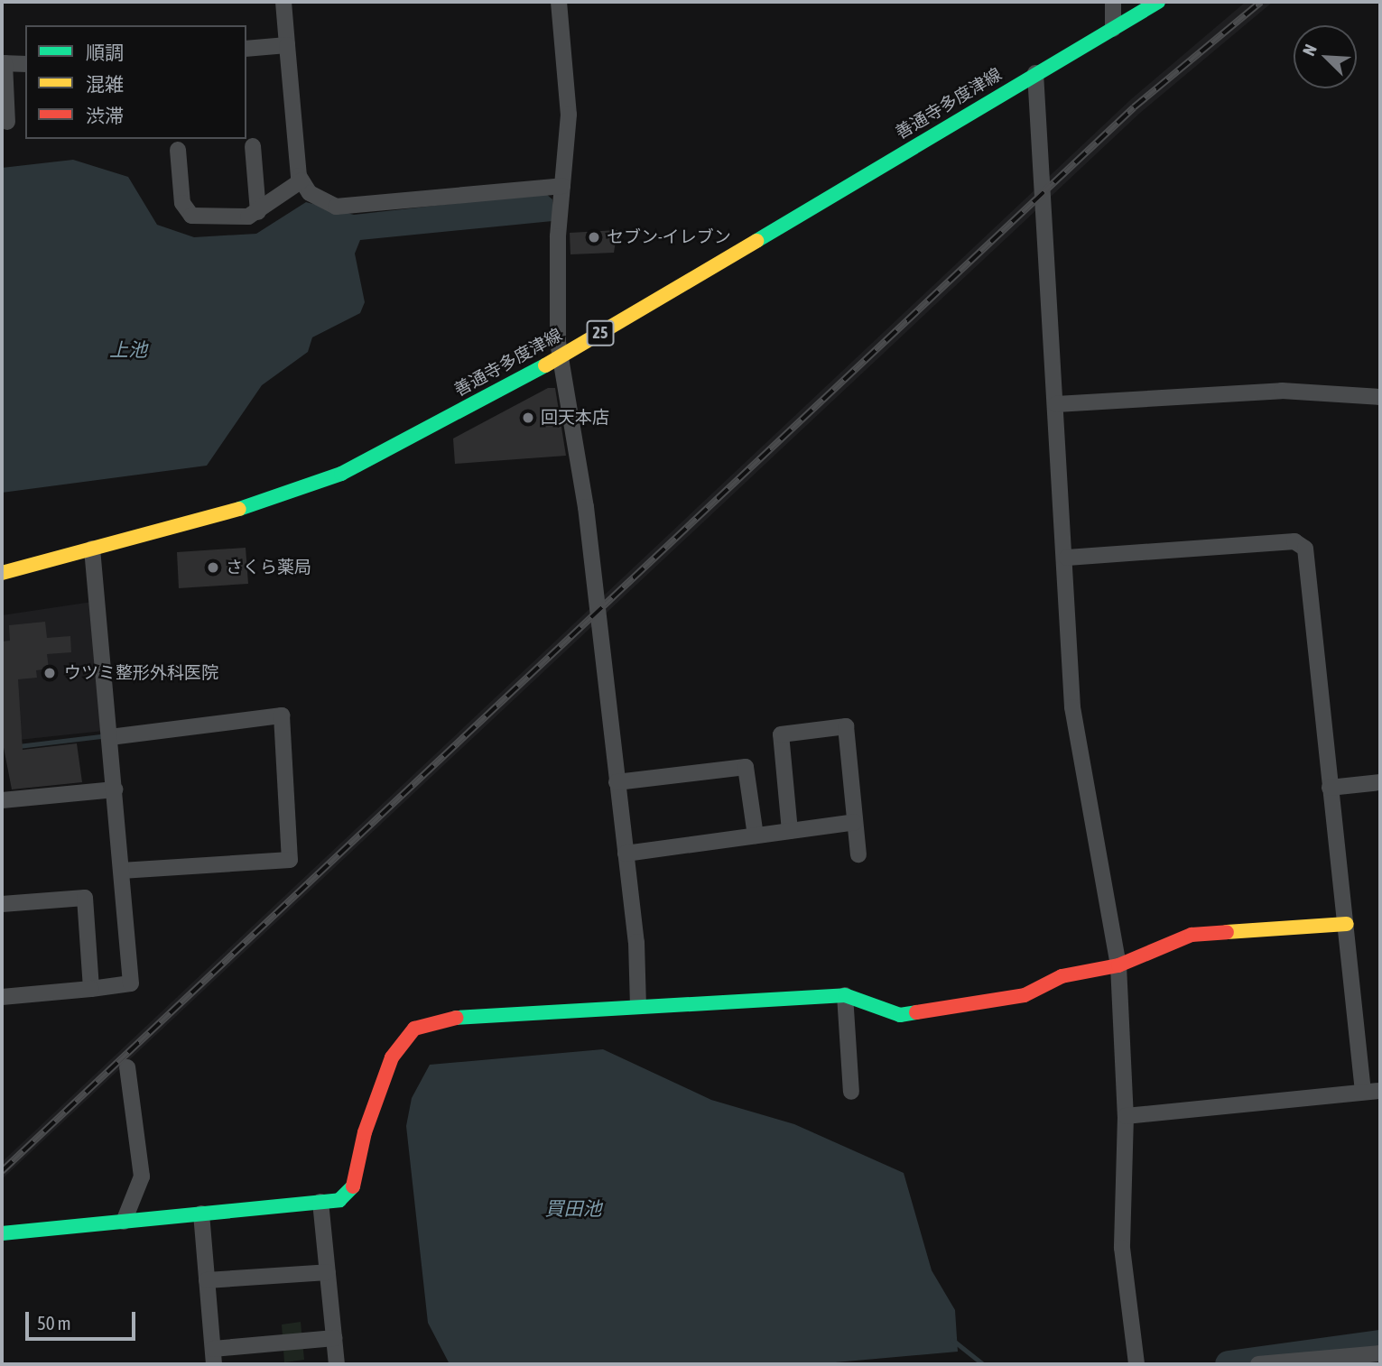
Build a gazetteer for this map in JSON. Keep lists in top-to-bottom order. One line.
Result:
{"streets":{"street":["善通寺多度津線","25"]},"water":["上池","買田池"],"places":["セブン-イレブン","回天本店","さくら薬局","ウツミ整形外科医院"],"legend":["順調","混雑","渋滞"],"scale_bar":"50 m","north":"top left"}
